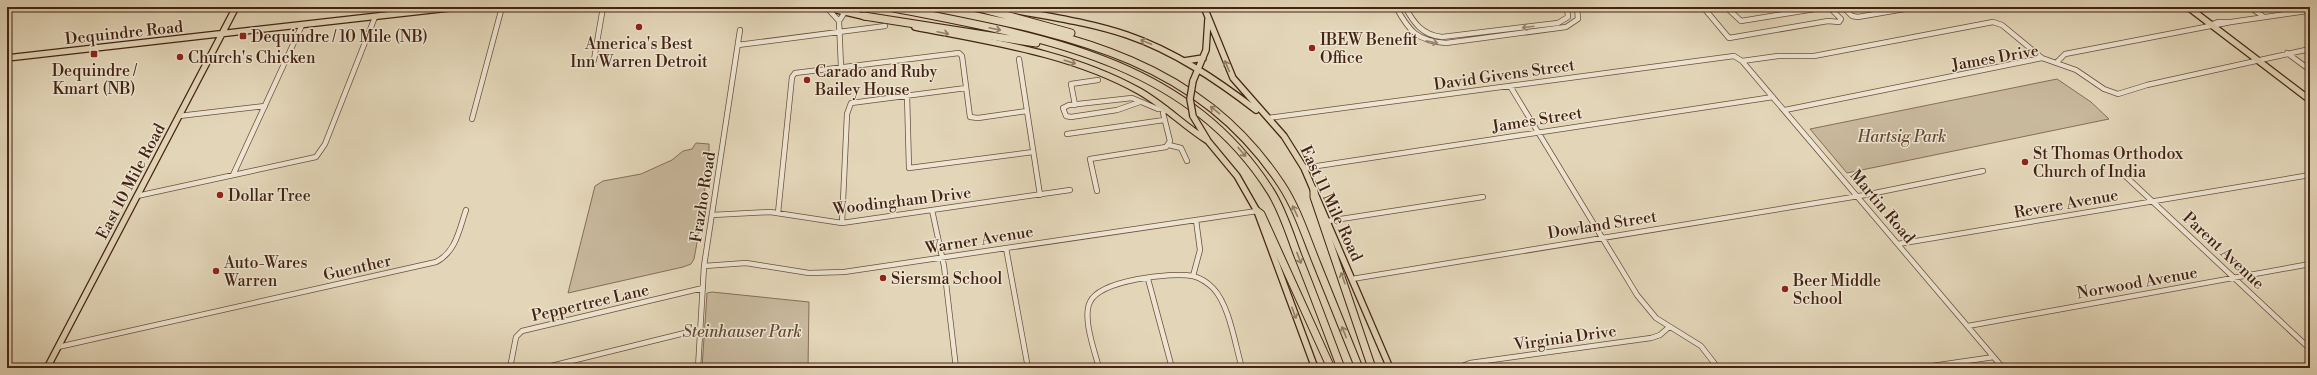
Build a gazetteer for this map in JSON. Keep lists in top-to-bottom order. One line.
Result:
{"streets":{"main road":["Dequindre Road","East 10 Mile Road","East 11 Mile Road"],"street":["James Drive","David Givens Street","James Street","Frazho Road","Woodingham Drive","Revere Avenue","Martin Road","Dowland Street","Warner Avenue","Parent Avenue","Guenther","Norwood Avenue","Peppertree Lane","Virginia Drive"]},"crossings":[["Dequindre Road","East 10 Mile Road"],["James Drive","Martin Road"],["David Givens Street","East 11 Mile Road"],["David Givens Street","Martin Road"],["James Street","East 11 Mile Road"],["James Street","Martin Road"],["East 10 Mile Road","Guenther"],["Frazho Road","Woodingham Drive"],["Frazho Road","Warner Avenue"],["Frazho Road","Peppertree Lane"],["East 11 Mile Road","Dowland Street"],["East 11 Mile Road","Warner Avenue"],["Revere Avenue","Martin Road"],["Revere Avenue","Parent Avenue"],["Martin Road","Dowland Street"],["Martin Road","Norwood Avenue"],["Parent Avenue","Norwood Avenue"]],"parks":["Hartsig Park","Steinhauser Park"],"places":{"other":["America's Best Inn Warren Detroit","IBEW Benefit Office","Church's Chicken","Carado and Ruby Bailey House","St Thomas Orthodox Church of India","Dollar Tree","Auto-Wares Warren","Siersma School","Beer Middle School"],"transit":["Dequindre / 10 Mile (NB)","Dequindre / Kmart (NB)"]}}
